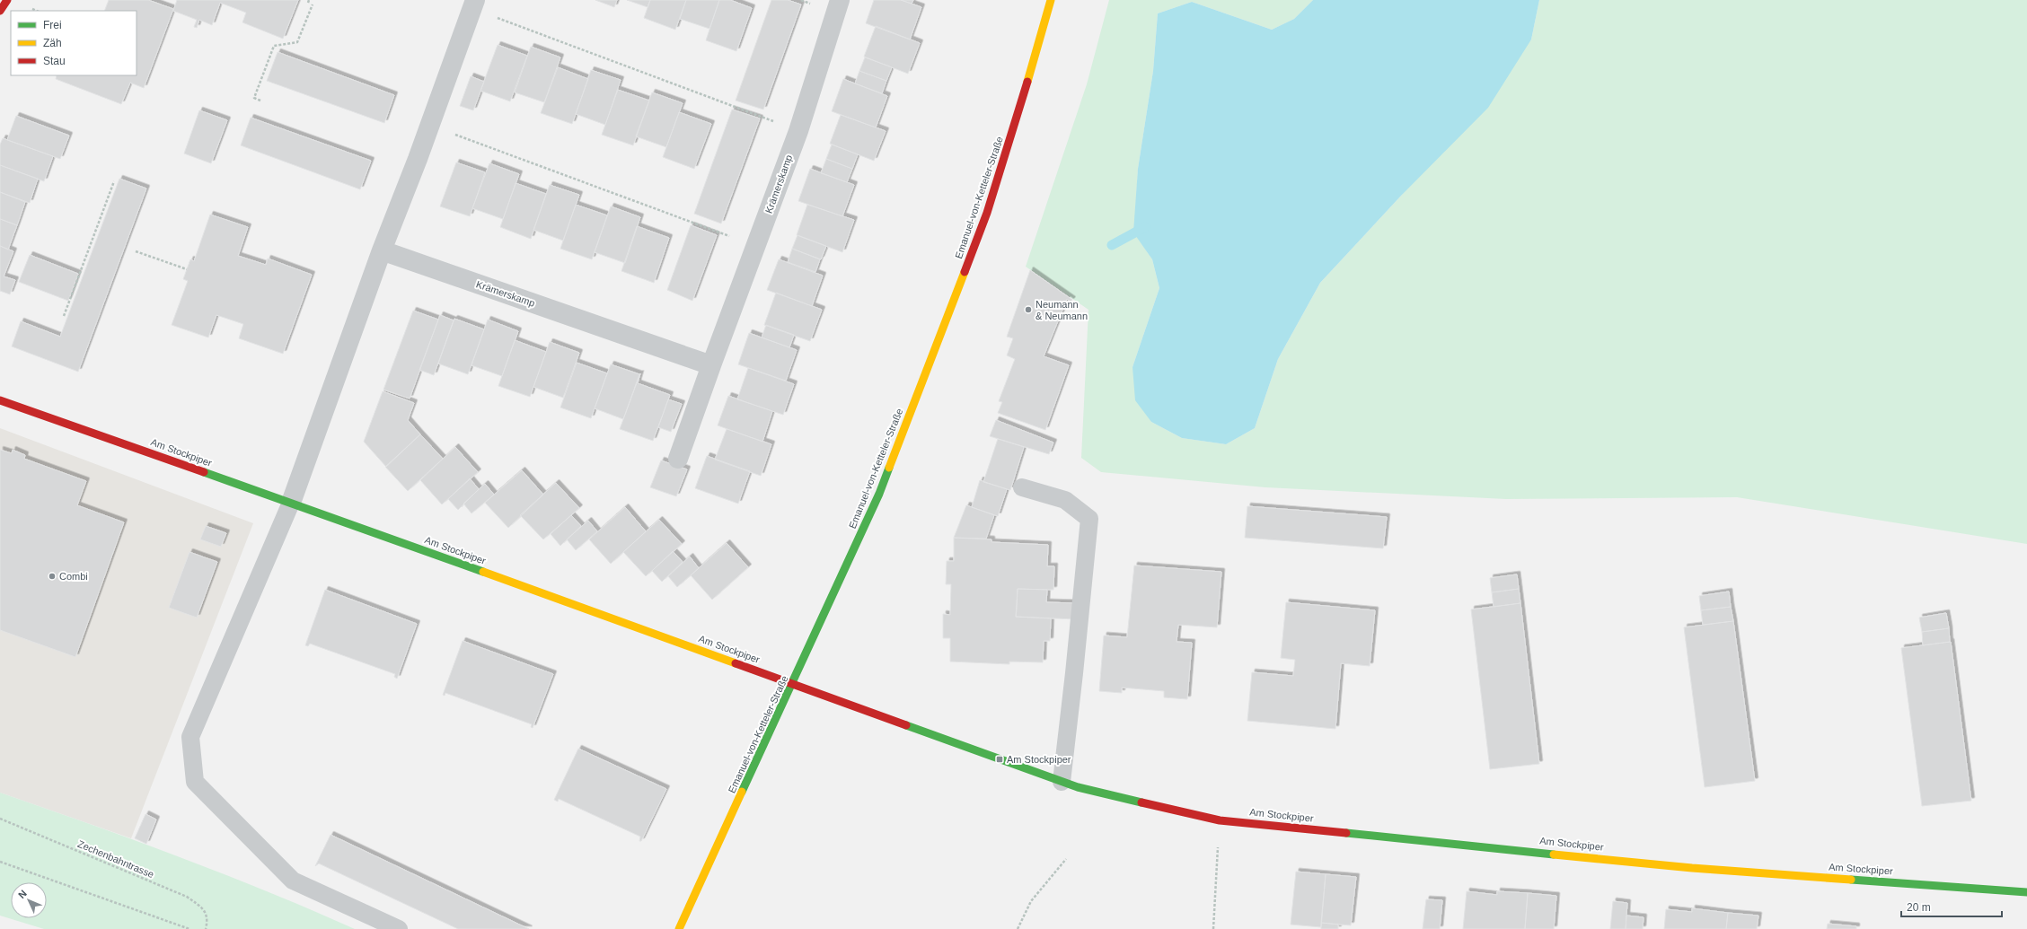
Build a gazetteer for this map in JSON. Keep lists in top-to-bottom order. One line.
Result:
{"streets":{"street":["Krämerskamp","Emanuel-von-Ketteler-Straße","Am Stockpiper"],"path":["Zechenbahntrasse"]},"crossings":[["Emanuel-von-Ketteler-Straße","Am Stockpiper"]],"places":{"other":["Neumann & Neumann","Combi"],"transit":["Am Stockpiper"]},"legend":["Frei","Zäh","Stau"],"scale_bar":"20 m","north":"top left"}
